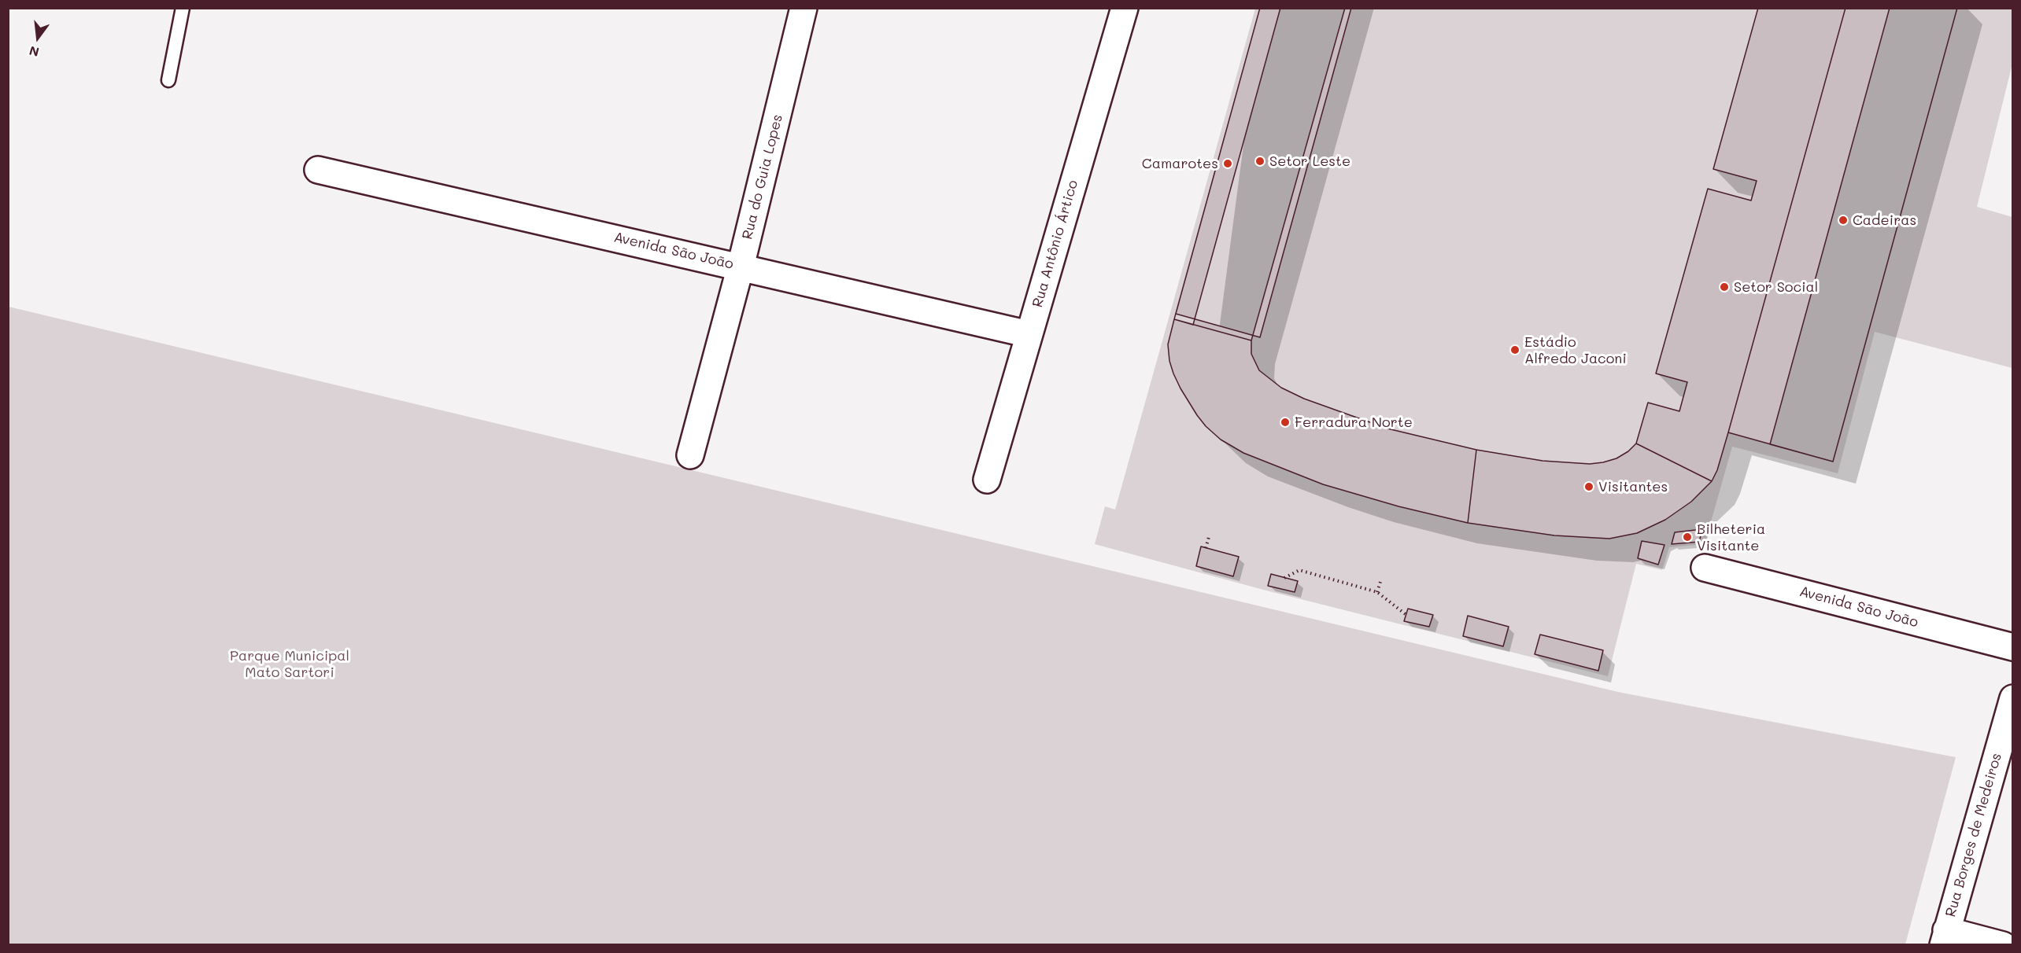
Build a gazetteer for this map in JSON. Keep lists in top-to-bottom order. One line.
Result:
{"streets":{"street":["Rua do Guia Lopes","Rua Antônio Ártico","Avenida São João","Rua Borges de Medeiros"]},"crossings":[["Rua do Guia Lopes","Avenida São João"],["Rua Antônio Ártico","Avenida São João"]],"parks":["Parque Municipal Mato Sartori"],"places":["Setor Leste","Camarotes","Cadeiras","Setor Social","Estádio Alfredo Jaconi","Ferradura Norte","Visitantes","Bilheteria Visitante"],"north":"bottom"}
